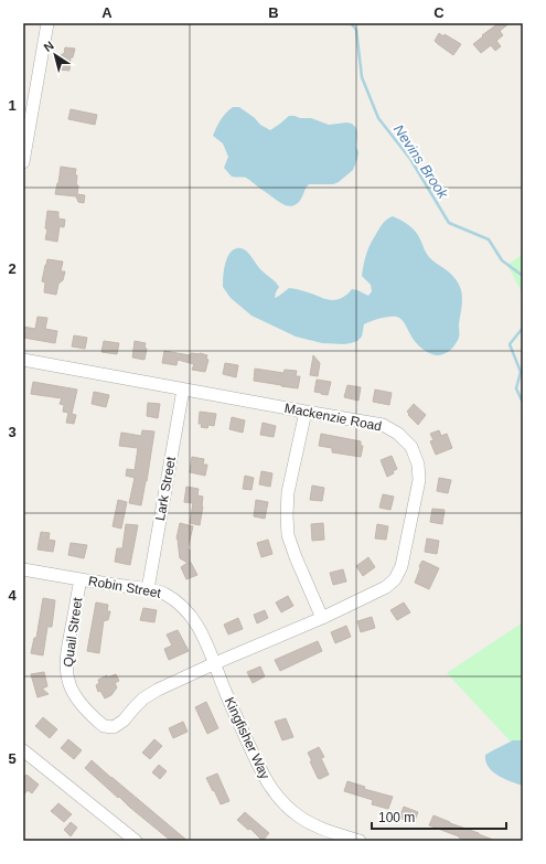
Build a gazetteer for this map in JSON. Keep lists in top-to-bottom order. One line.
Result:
{"streets":{"street":["Mackenzie Road","Lark Street","Robin Street","Quail Street","Kingfisher Way"]},"crossings":[["Mackenzie Road","Lark Street"],["Mackenzie Road","Robin Street"],["Mackenzie Road","Quail Street"],["Mackenzie Road","Kingfisher Way"],["Lark Street","Robin Street"],["Robin Street","Quail Street"],["Robin Street","Kingfisher Way"]],"water":["Nevins Brook"],"scale_bar":"100 m","north":"top left","grid":{"columns":["A","B","C"],"rows":["1","2","3","4","5"]}}
